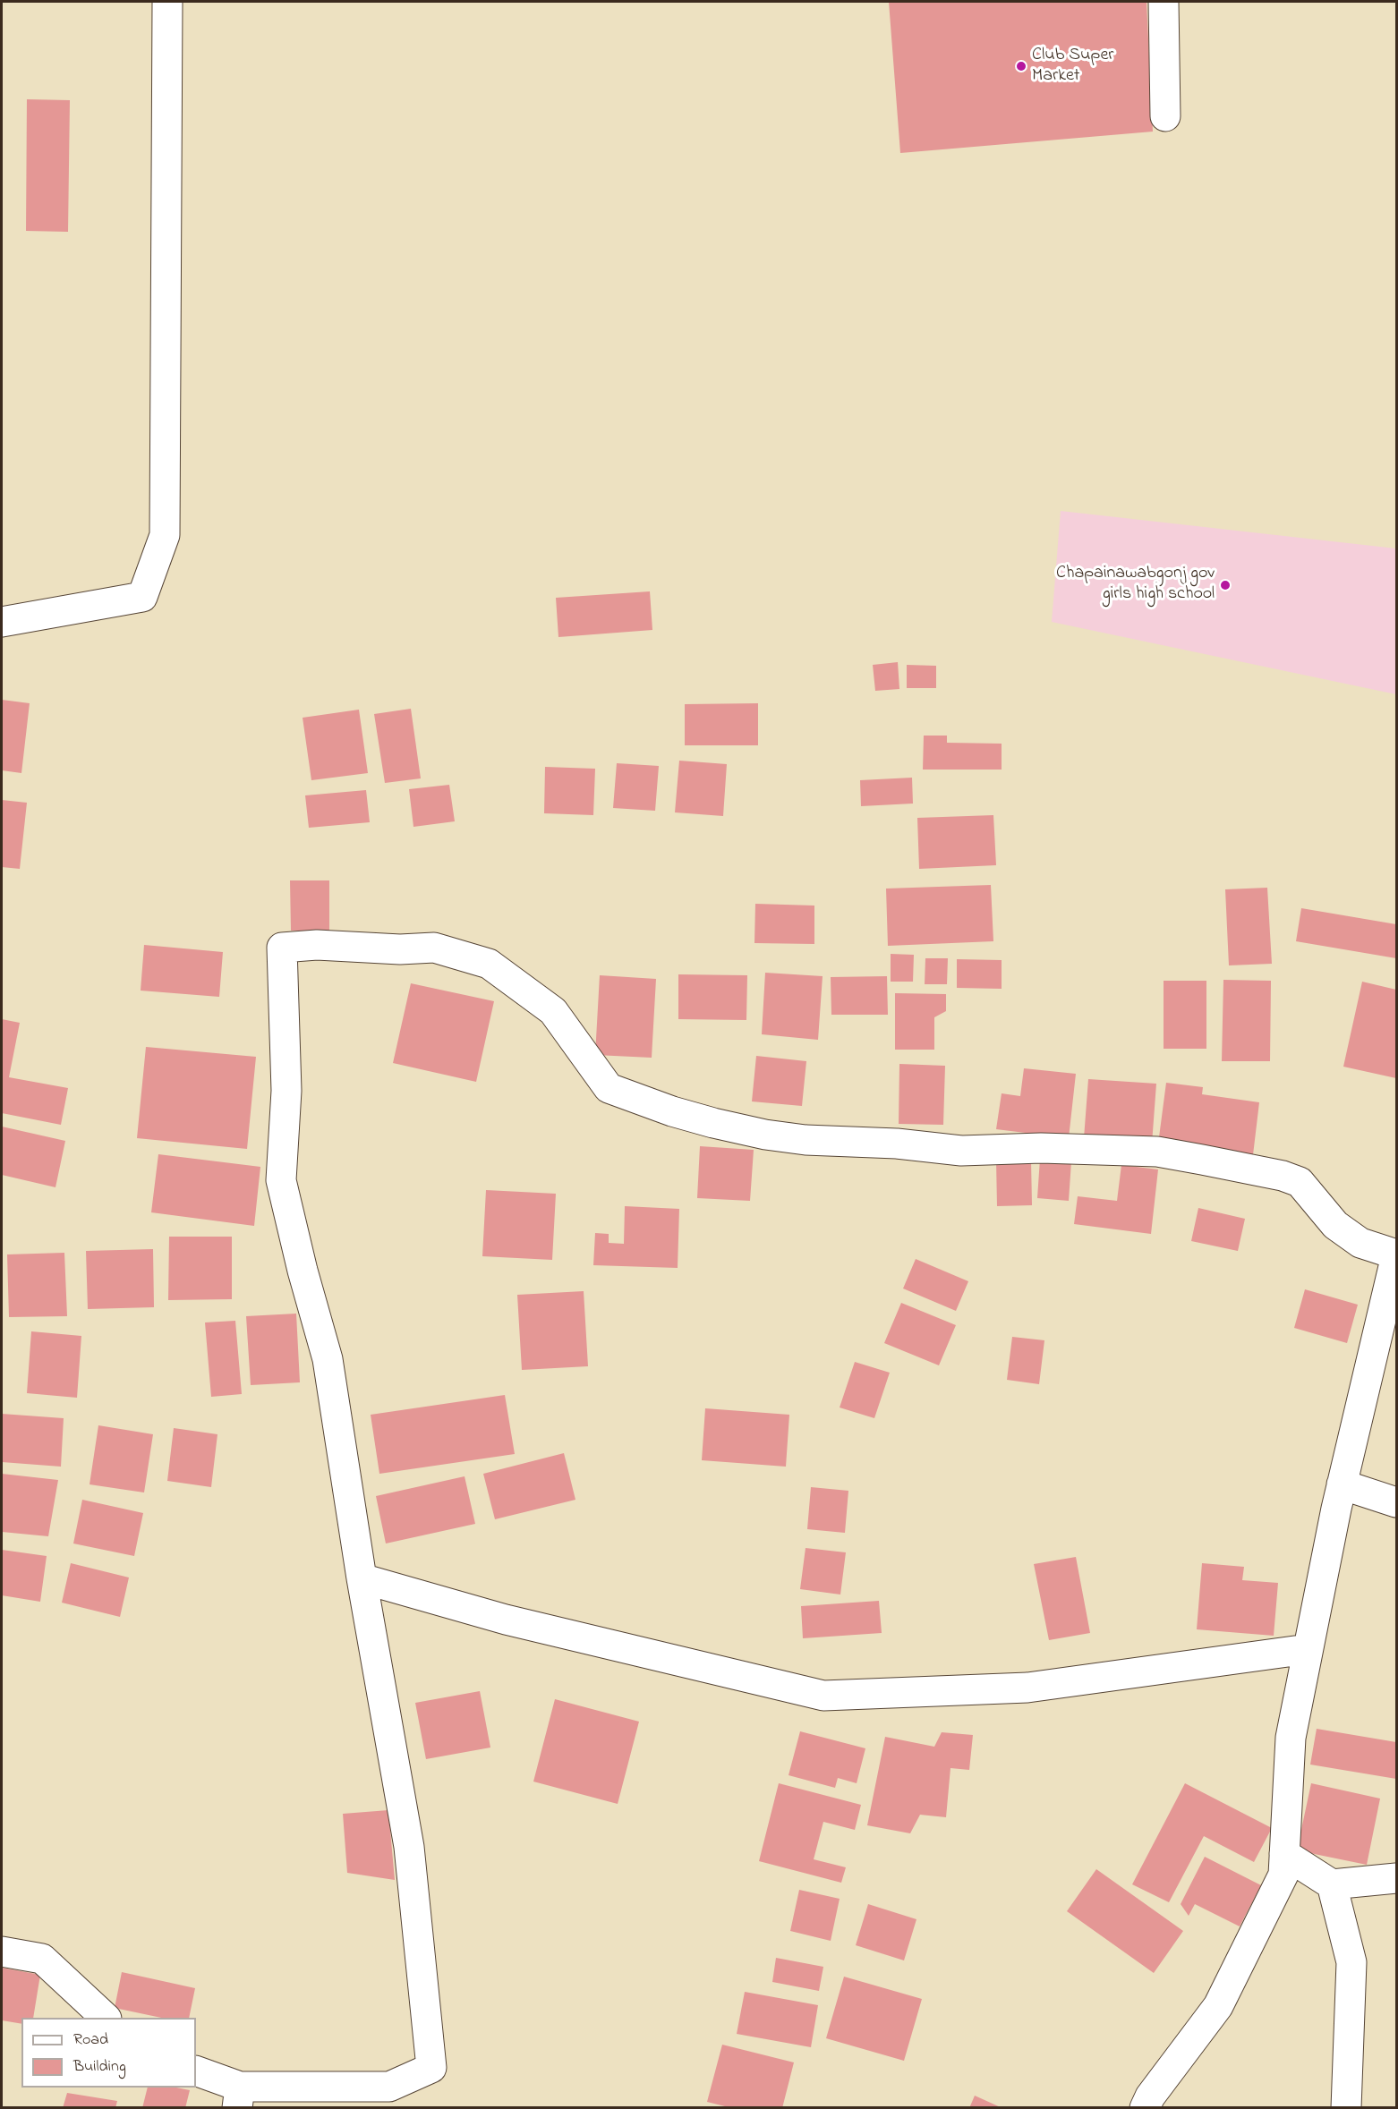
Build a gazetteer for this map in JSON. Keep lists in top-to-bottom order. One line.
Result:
{"places":["Club Super Market","Chapainawabgonj gov girls high school"],"legend":["Road","Building"]}
